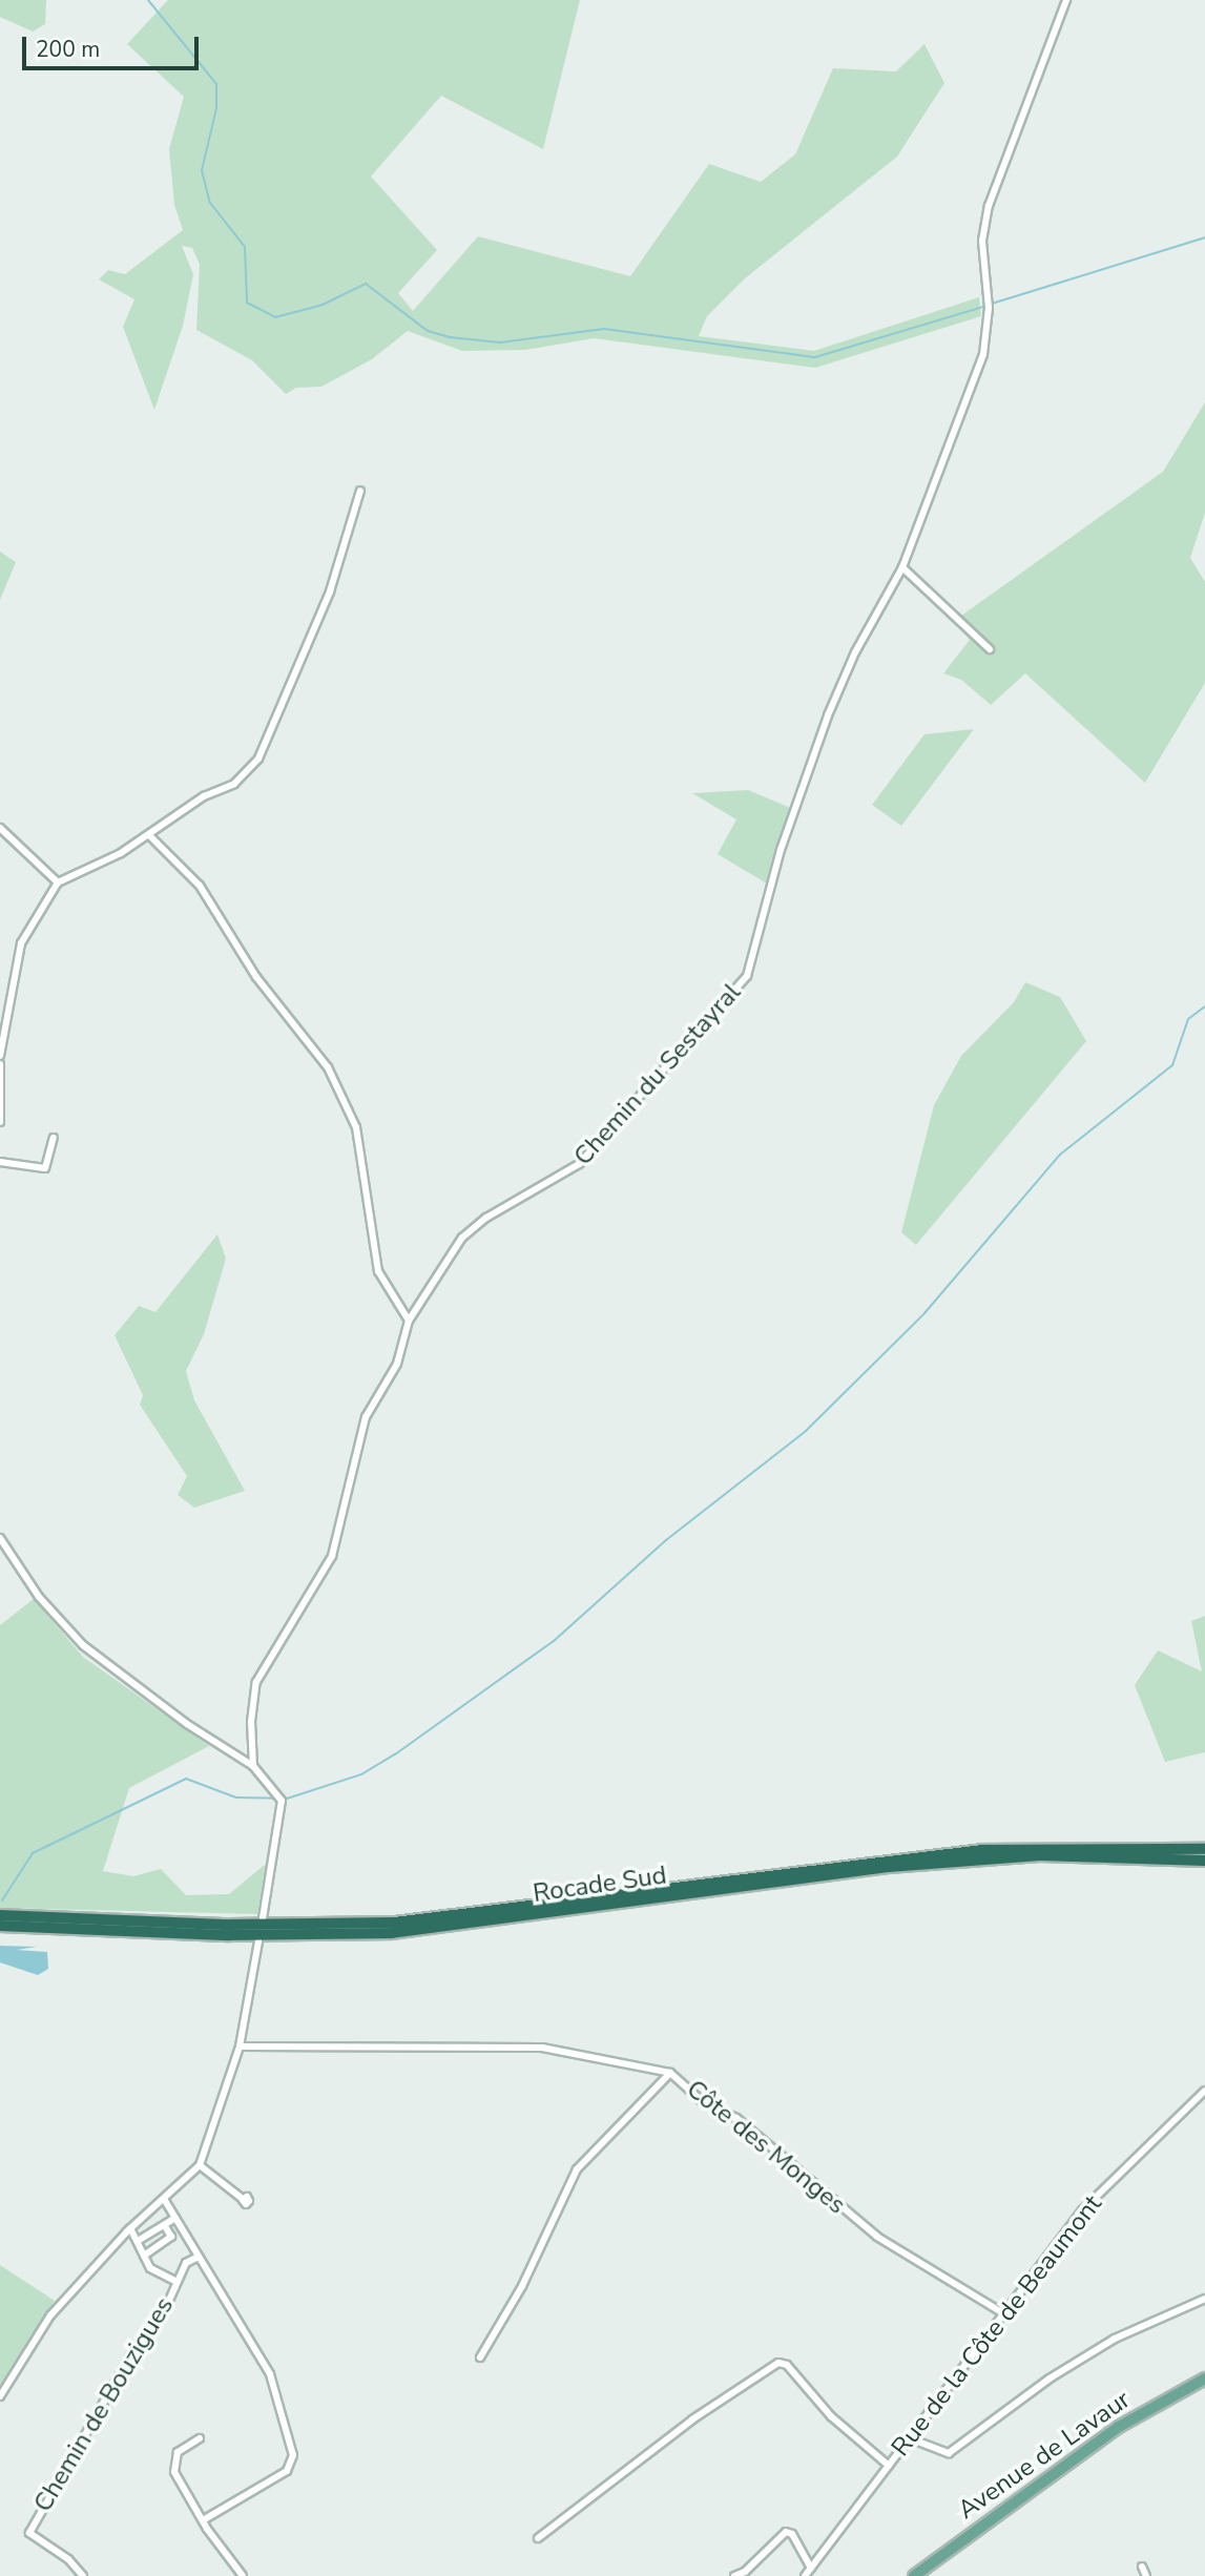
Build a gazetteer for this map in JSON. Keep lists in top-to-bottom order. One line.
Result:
{"streets":{"highway":["Rocade Sud"],"main road":["Avenue de Lavaur"],"street":["Chemin du Sestayral","Côte des Monges","Rue de la Côte de Beaumont","Chemin de Bouzigues"]},"crossings":[["Côte des Monges","Rue de la Côte de Beaumont"]],"scale_bar":"200 m"}
